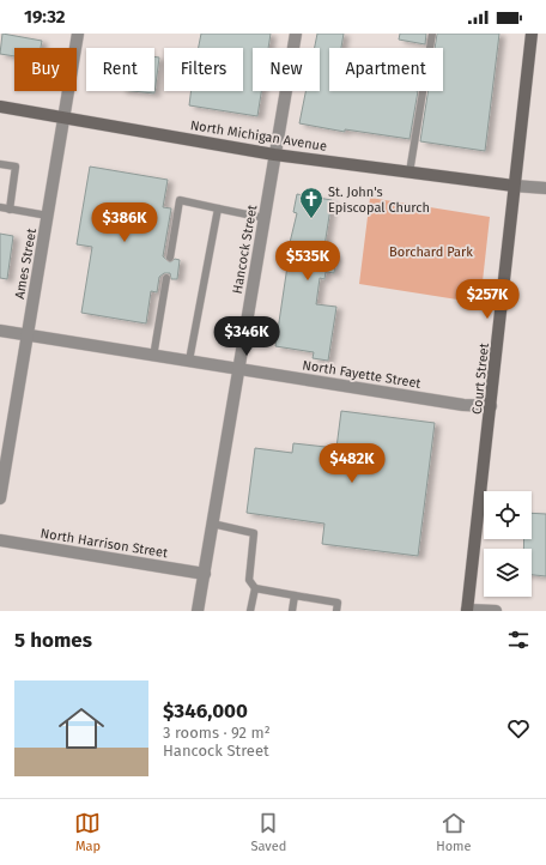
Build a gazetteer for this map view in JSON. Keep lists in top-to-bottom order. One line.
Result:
{"streets":{"main road":["North Michigan Avenue","Court Street"],"street":["Hancock Street","Ames Street","North Fayette Street","North Harrison Street"]},"crossings":[["North Michigan Avenue","Hancock Street"],["North Michigan Avenue","Ames Street"],["North Michigan Avenue","Court Street"],["Hancock Street","North Fayette Street"],["Hancock Street","North Harrison Street"],["Ames Street","North Fayette Street"],["North Fayette Street","Court Street"]],"parks":["Borchard Park"],"places":{"church":["St. John's Episcopal Church"]},"page":{"status":"19:32","chip":["Buy","Rent","Filters","New","Apartment"],"price":["$386K","$535K","$257K","$346K","$482K"],"heading":"5 homes","list":[{"name":"$346,000","note":"3 rooms · 92 m² · Hancock Street"}],"tabs":["Map","Saved","Home"]}}
